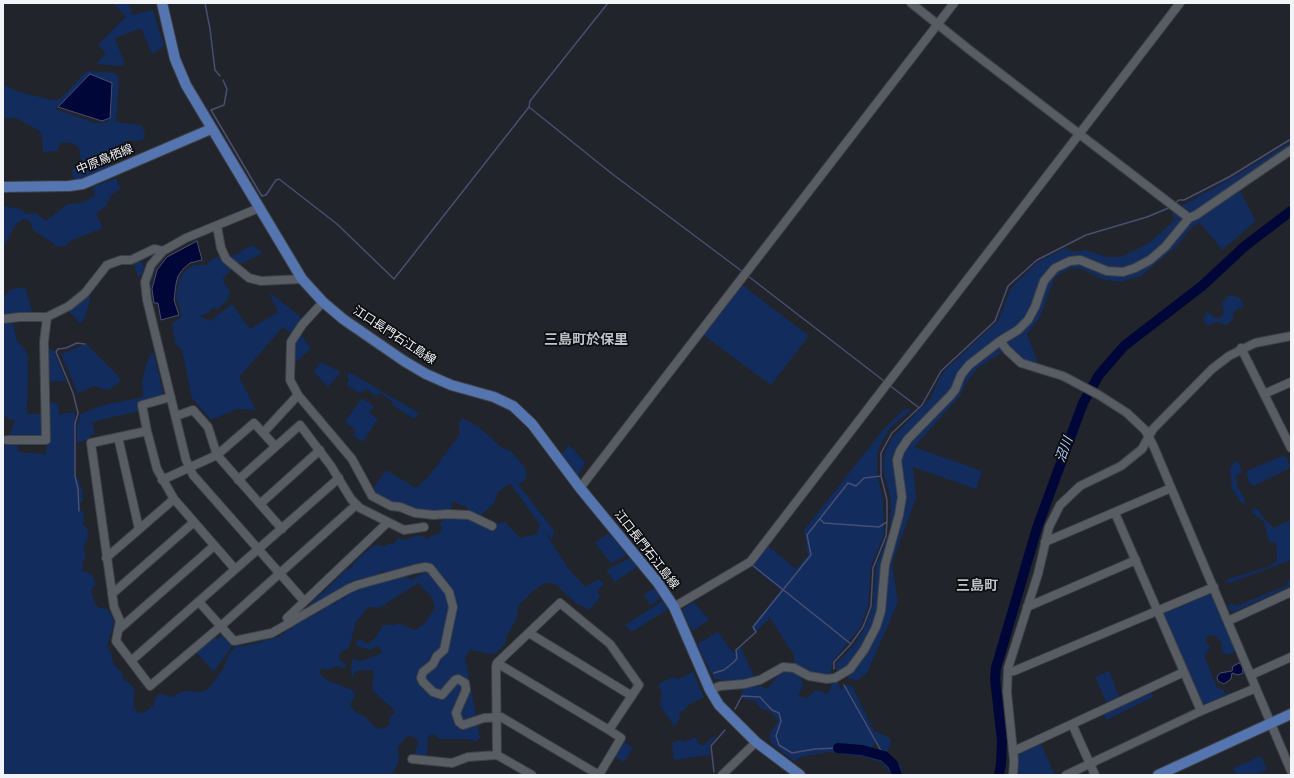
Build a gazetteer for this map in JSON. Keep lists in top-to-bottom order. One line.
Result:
{"streets":{"main road":["中原鳥栖線","江口長門石江島線"]},"crossings":[["中原鳥栖線","江口長門石江島線"]],"districts":["三島町於保里","三島町"],"water":["沼川"]}
